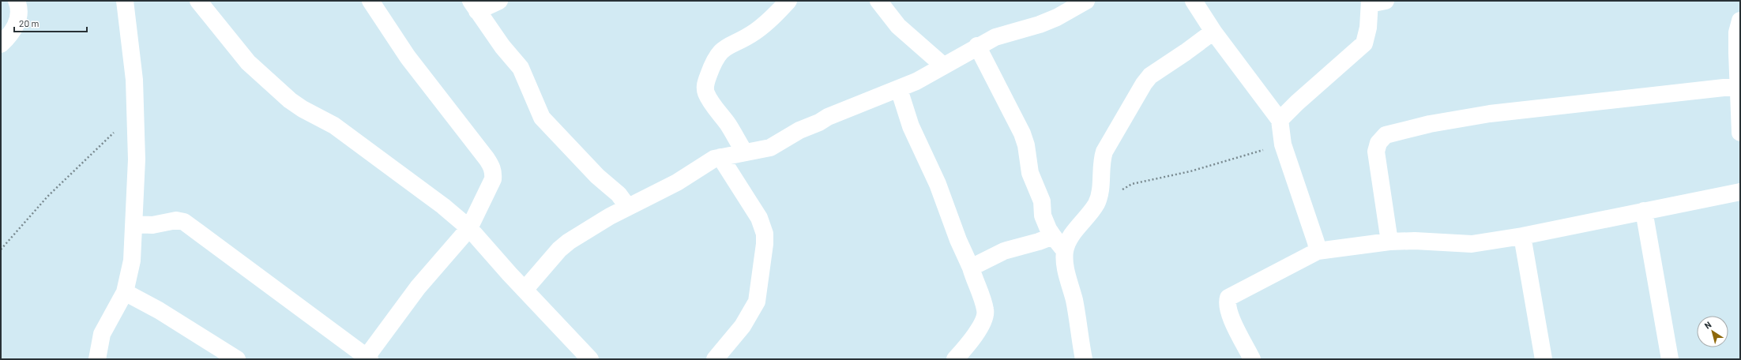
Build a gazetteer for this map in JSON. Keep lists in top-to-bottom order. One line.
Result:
{"scale_bar":"20 m","north":"top left"}
